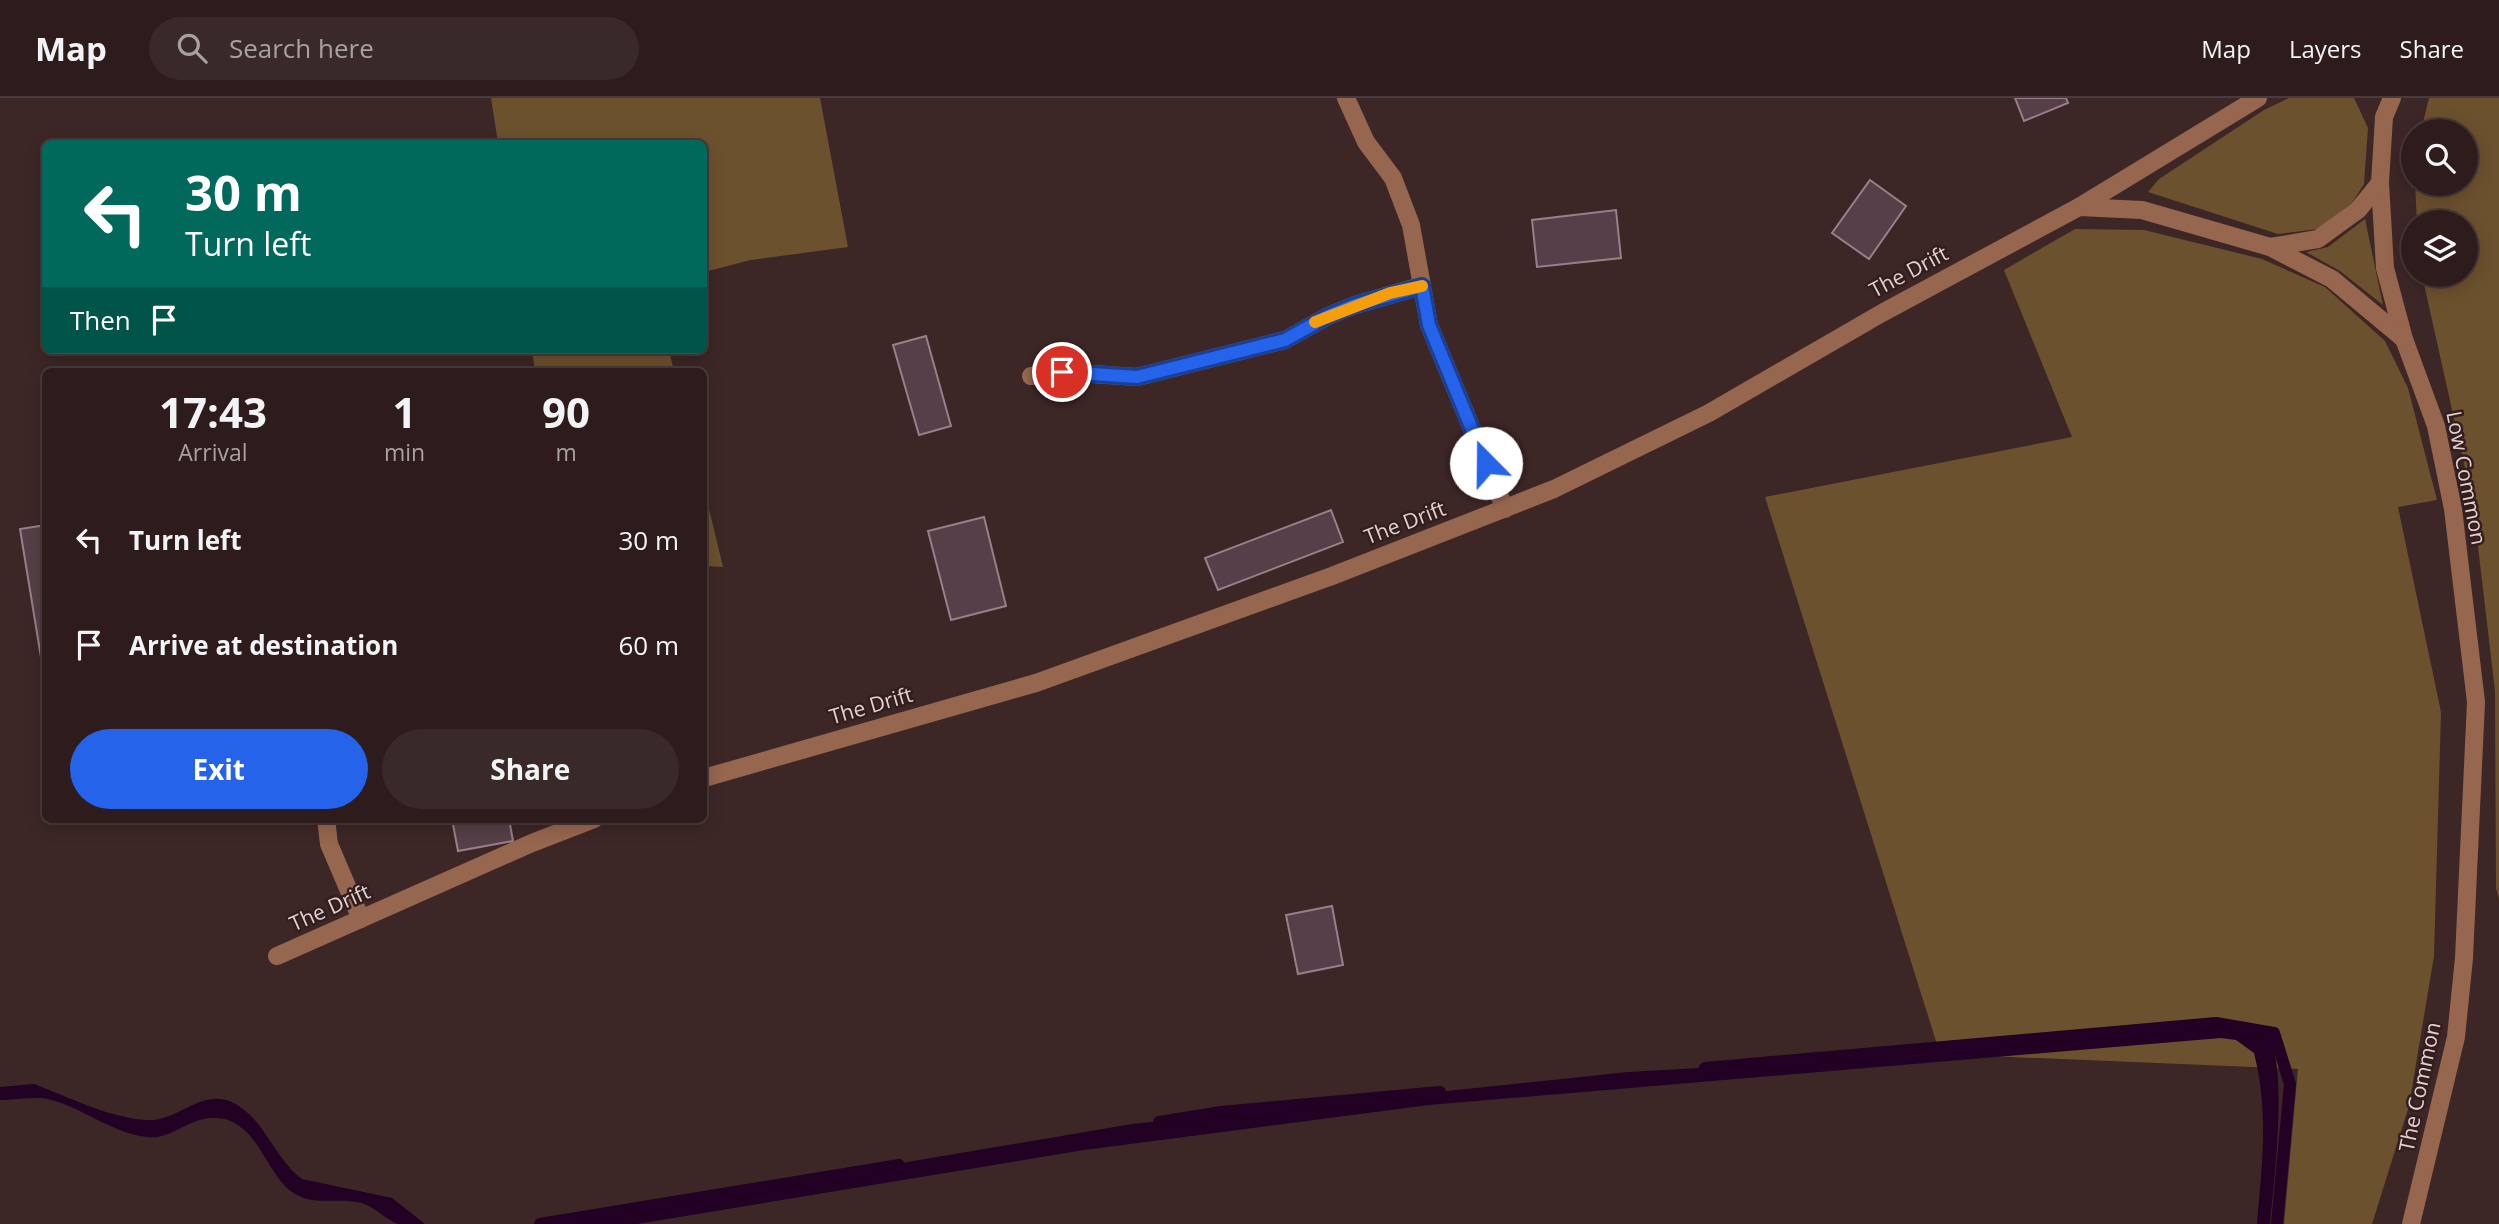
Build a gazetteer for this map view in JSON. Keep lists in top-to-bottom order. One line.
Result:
{"streets":{"street":["The Drift","Low Common","The Common"]},"crossings":[["Low Common","The Common"]],"page":{"header":"Map","search":"Search here","nav":["Map","Layers","Share"],"turn":["30 m","Turn left"],"then":"Then","eta":["17:43","Arrival","1","min","90","m"],"list":[{"name":"Turn left","value":"30 m"},{"name":"Arrive at destination","value":"60 m"}],"buttons":["Exit","Share"]}}
